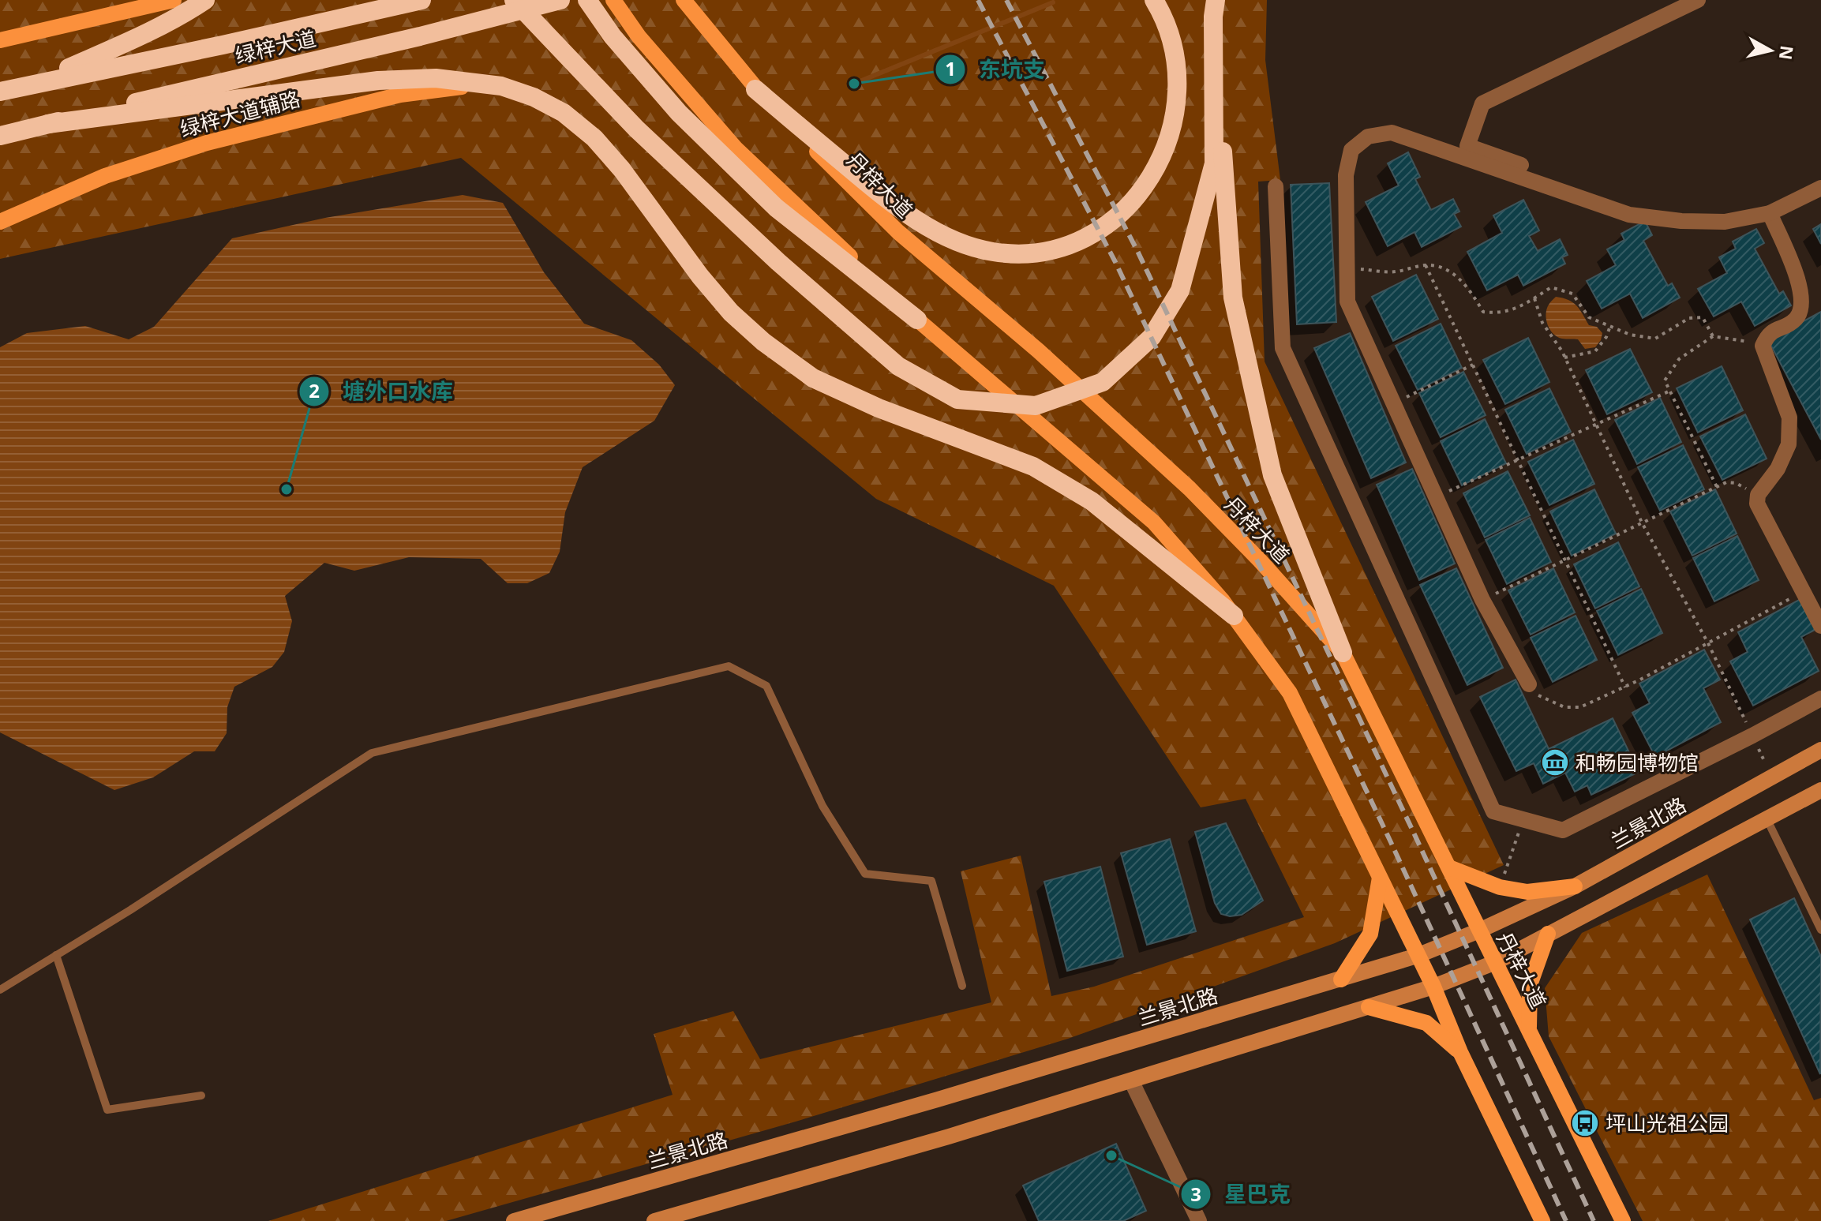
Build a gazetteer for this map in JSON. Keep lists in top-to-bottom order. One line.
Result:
{"streets":{"highway":["绿梓大道"],"main road":["绿梓大道辅路","丹梓大道","兰景北路"]},"crossings":[["丹梓大道","兰景北路"]],"places":{"other":["东坑支","塘外口水库","星巴克"],"museum":["和畅园博物馆"],"bus stop":["坪山光祖公园"]},"north":"right"}
